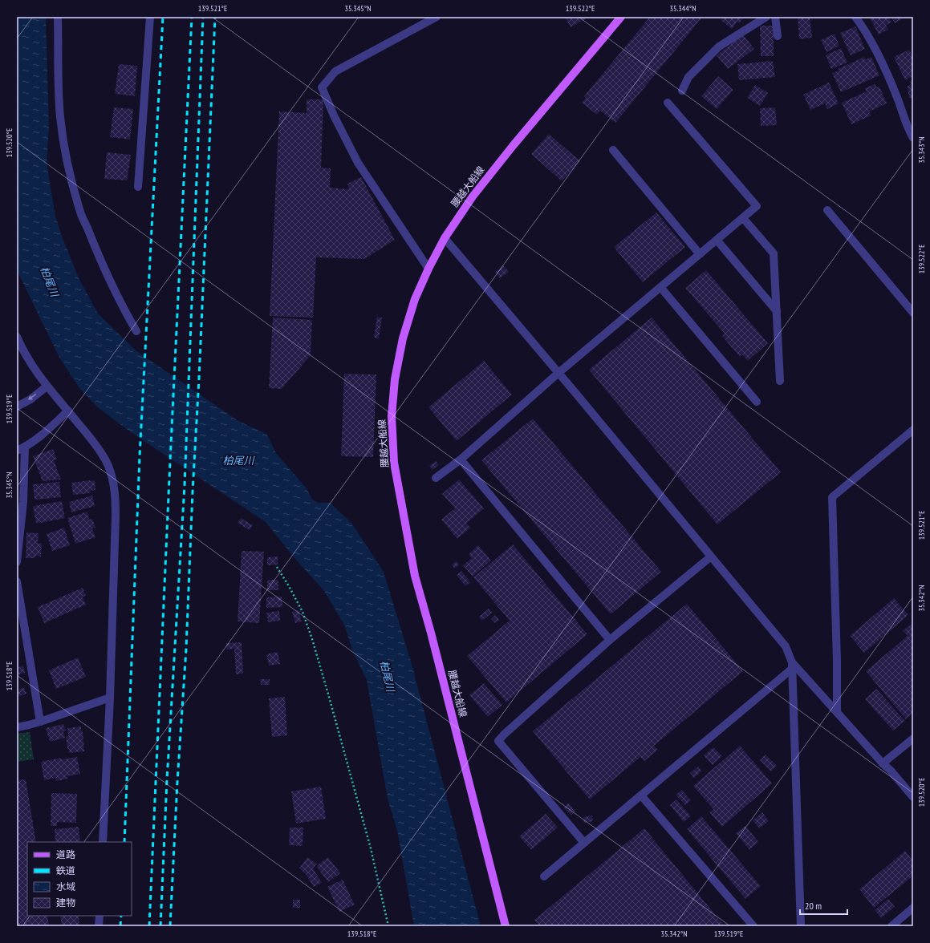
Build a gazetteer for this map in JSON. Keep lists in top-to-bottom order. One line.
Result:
{"streets":{"main road":["腰越大船線"]},"water":["柏尾川"],"legend":["道路","鉄道","水域","建物"],"scale_bar":"20 m","coordinates":["139.521°E","35.345°N","139.522°E","35.344°N","139.520°E","35.343°N","139.519°E","35.342°N","139.518°E"]}
